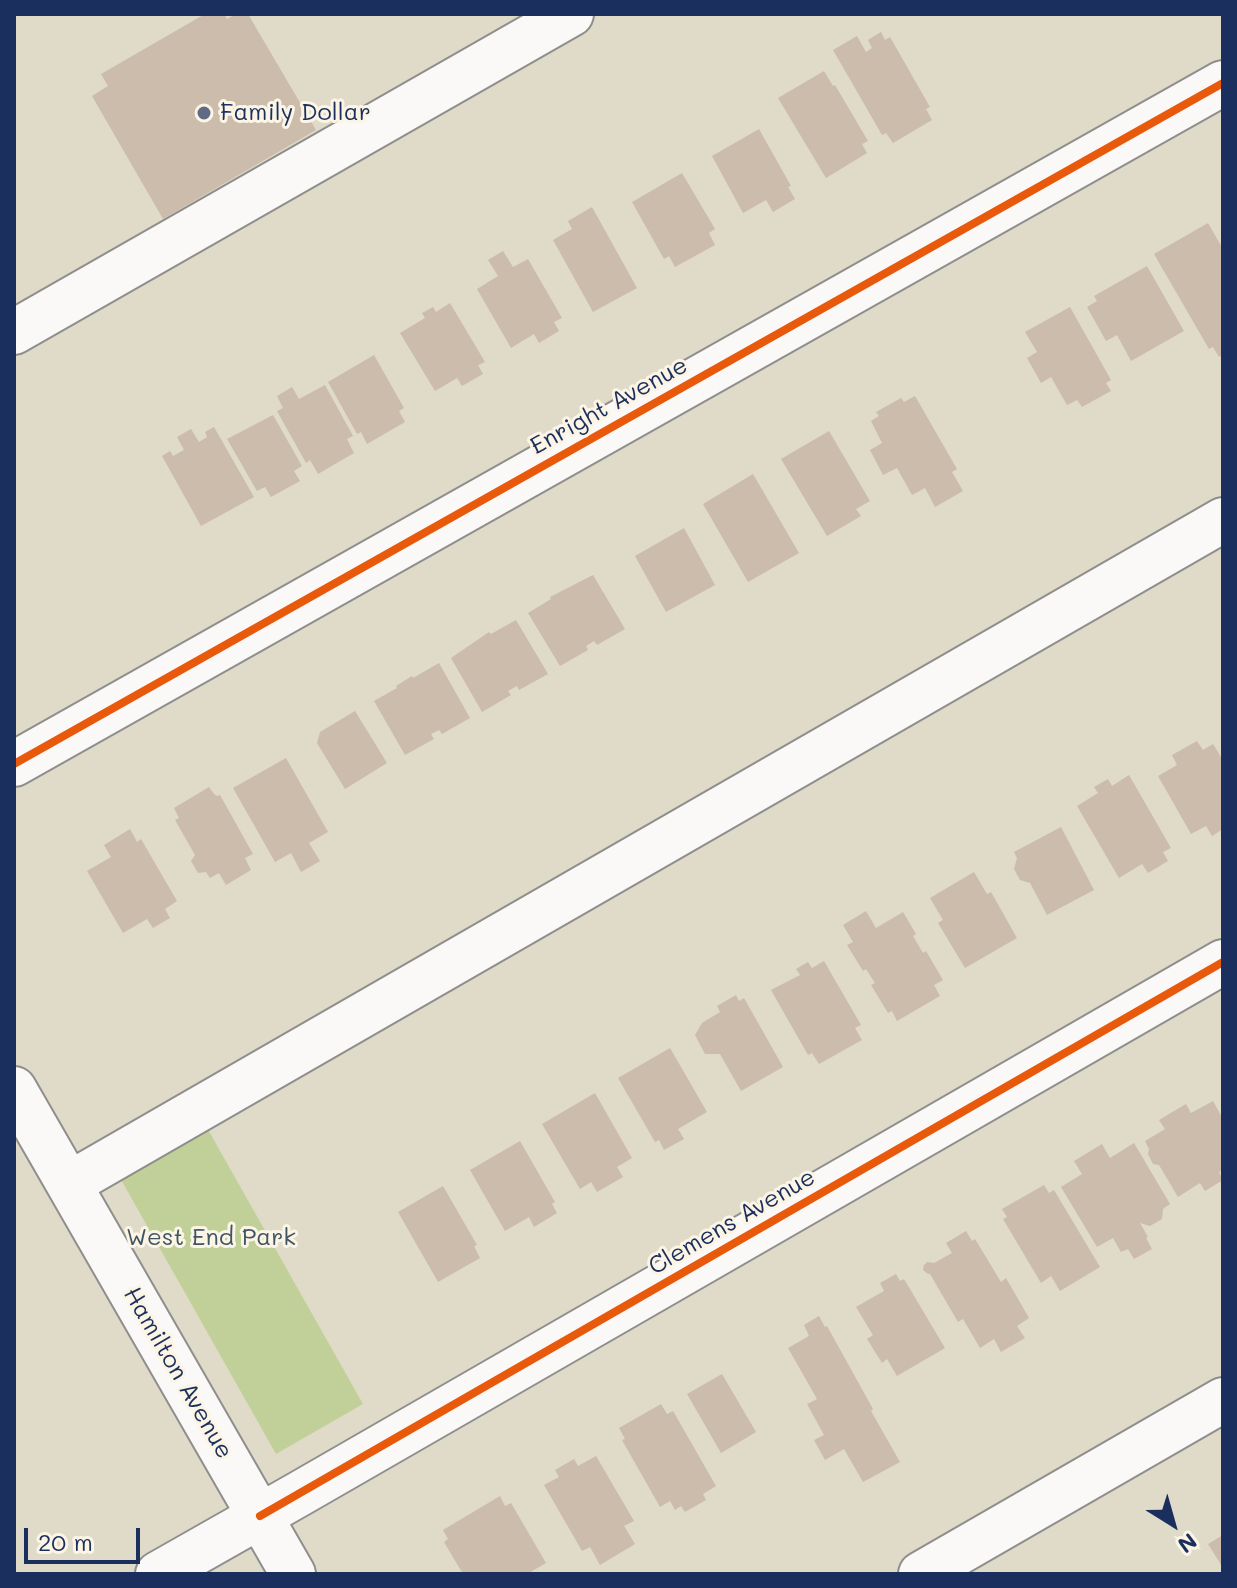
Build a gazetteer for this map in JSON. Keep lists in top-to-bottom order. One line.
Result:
{"streets":{"street":["Enright Avenue","Clemens Avenue","Hamilton Avenue"]},"crossings":[["Clemens Avenue","Hamilton Avenue"]],"parks":["West End Park"],"places":["Family Dollar"],"scale_bar":"20 m","north":"bottom right"}
